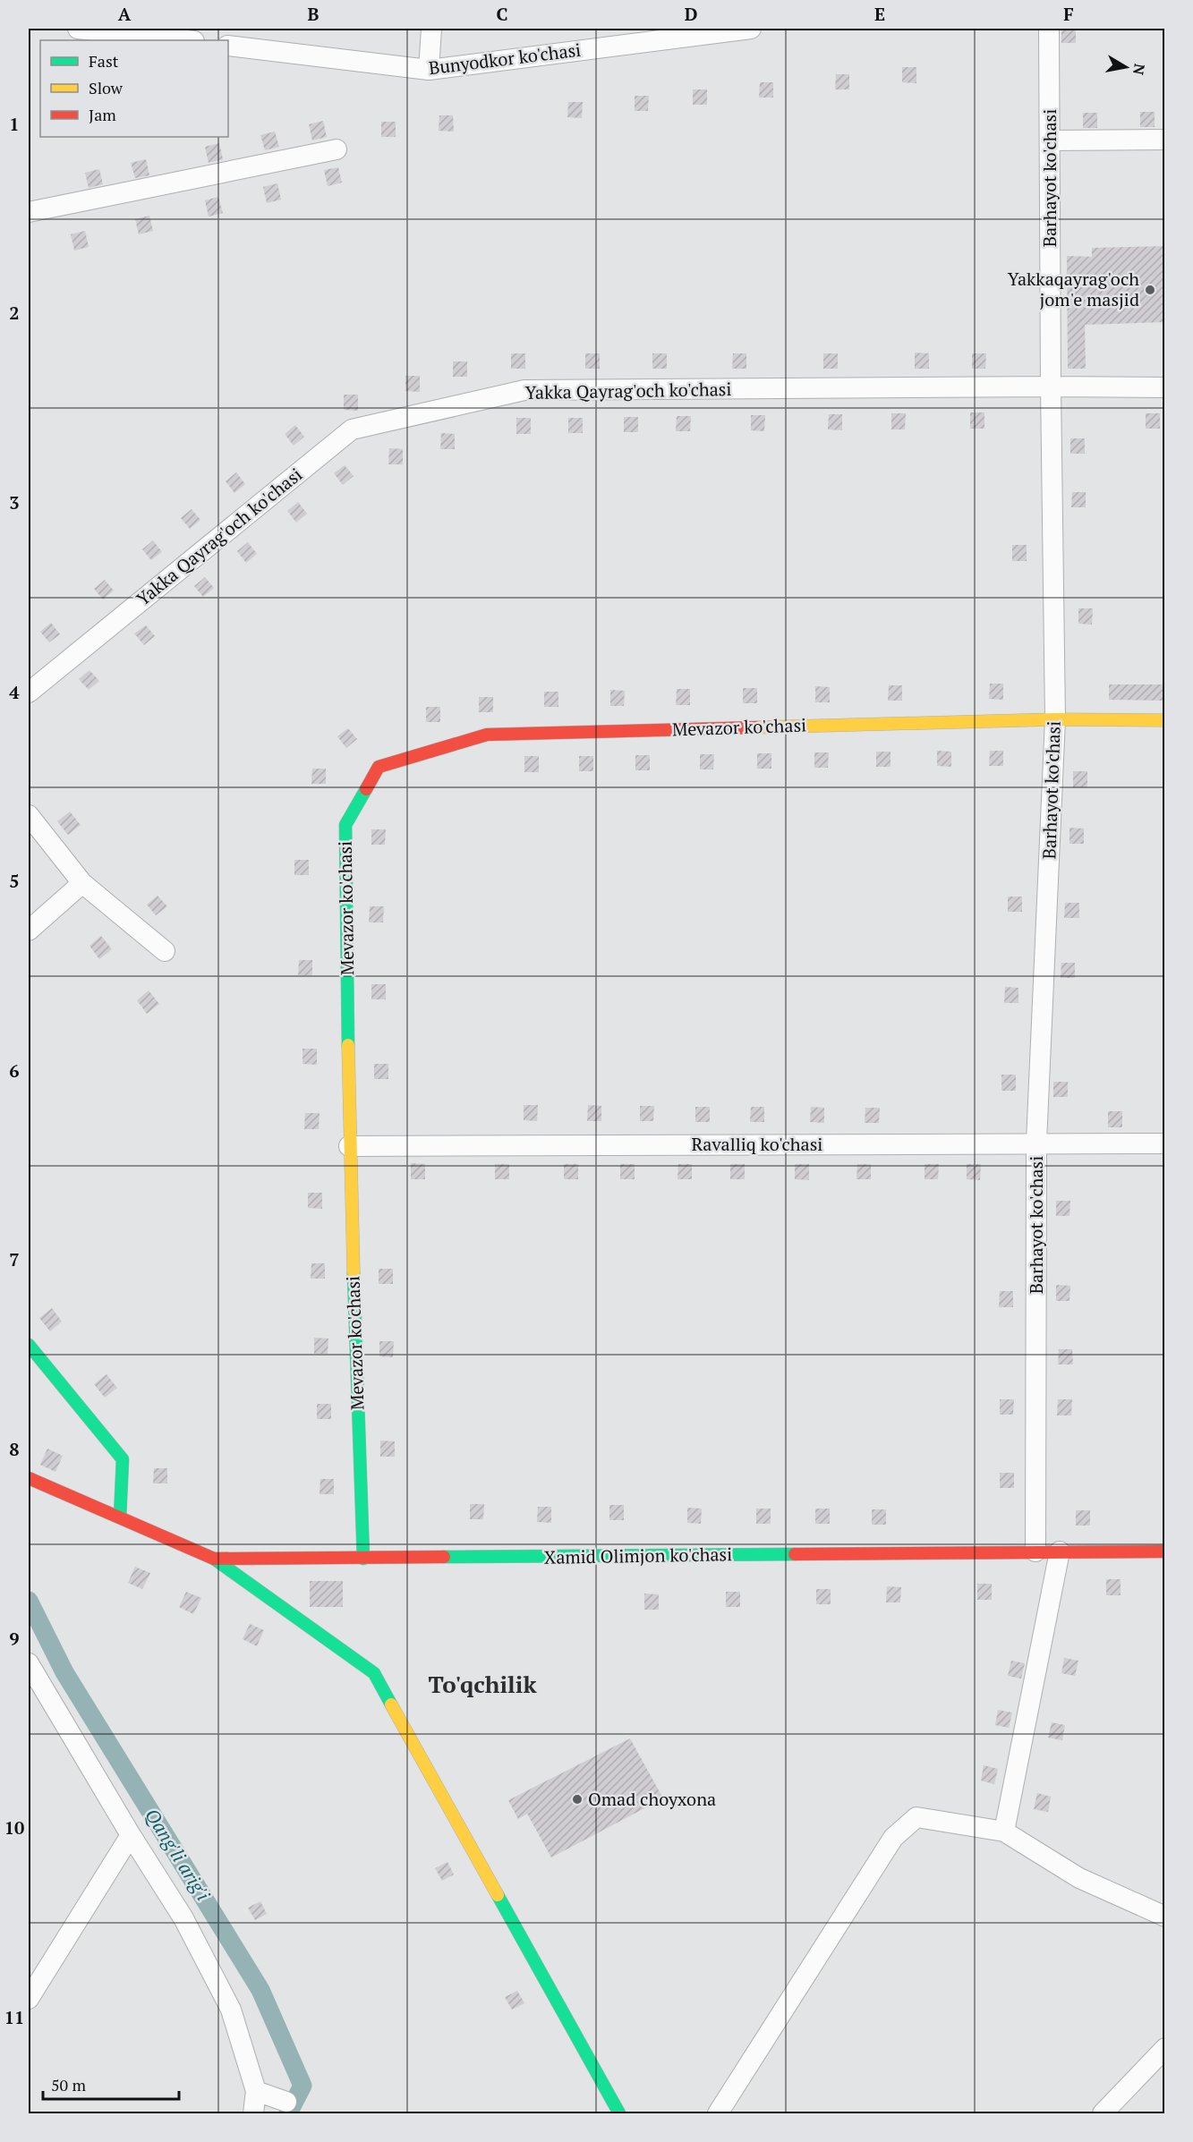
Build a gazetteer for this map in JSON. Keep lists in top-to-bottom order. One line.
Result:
{"streets":{"main road":["Mevazor ko'chasi","Xamid Olimjon ko'chasi"],"street":["Bunyodkor ko'chasi","Barhayot ko'chasi","Yakka Qayrag'och ko'chasi","Ravalliq ko'chasi"]},"crossings":[["Barhayot ko'chasi","Yakka Qayrag'och ko'chasi"],["Barhayot ko'chasi","Mevazor ko'chasi"],["Barhayot ko'chasi","Ravalliq ko'chasi"],["Barhayot ko'chasi","Xamid Olimjon ko'chasi"],["Mevazor ko'chasi","Ravalliq ko'chasi"],["Mevazor ko'chasi","Xamid Olimjon ko'chasi"]],"districts":["To'qchilik"],"water":["Qang'li arig'i"],"places":["Yakkaqayrag'och jom'e masjid","Omad choyxona"],"legend":["Fast","Slow","Jam"],"scale_bar":"50 m","north":"right","grid":{"columns":["A","B","C","D","E","F"],"rows":["1","2","3","4","5","6","7","8","9","10","11"]}}
